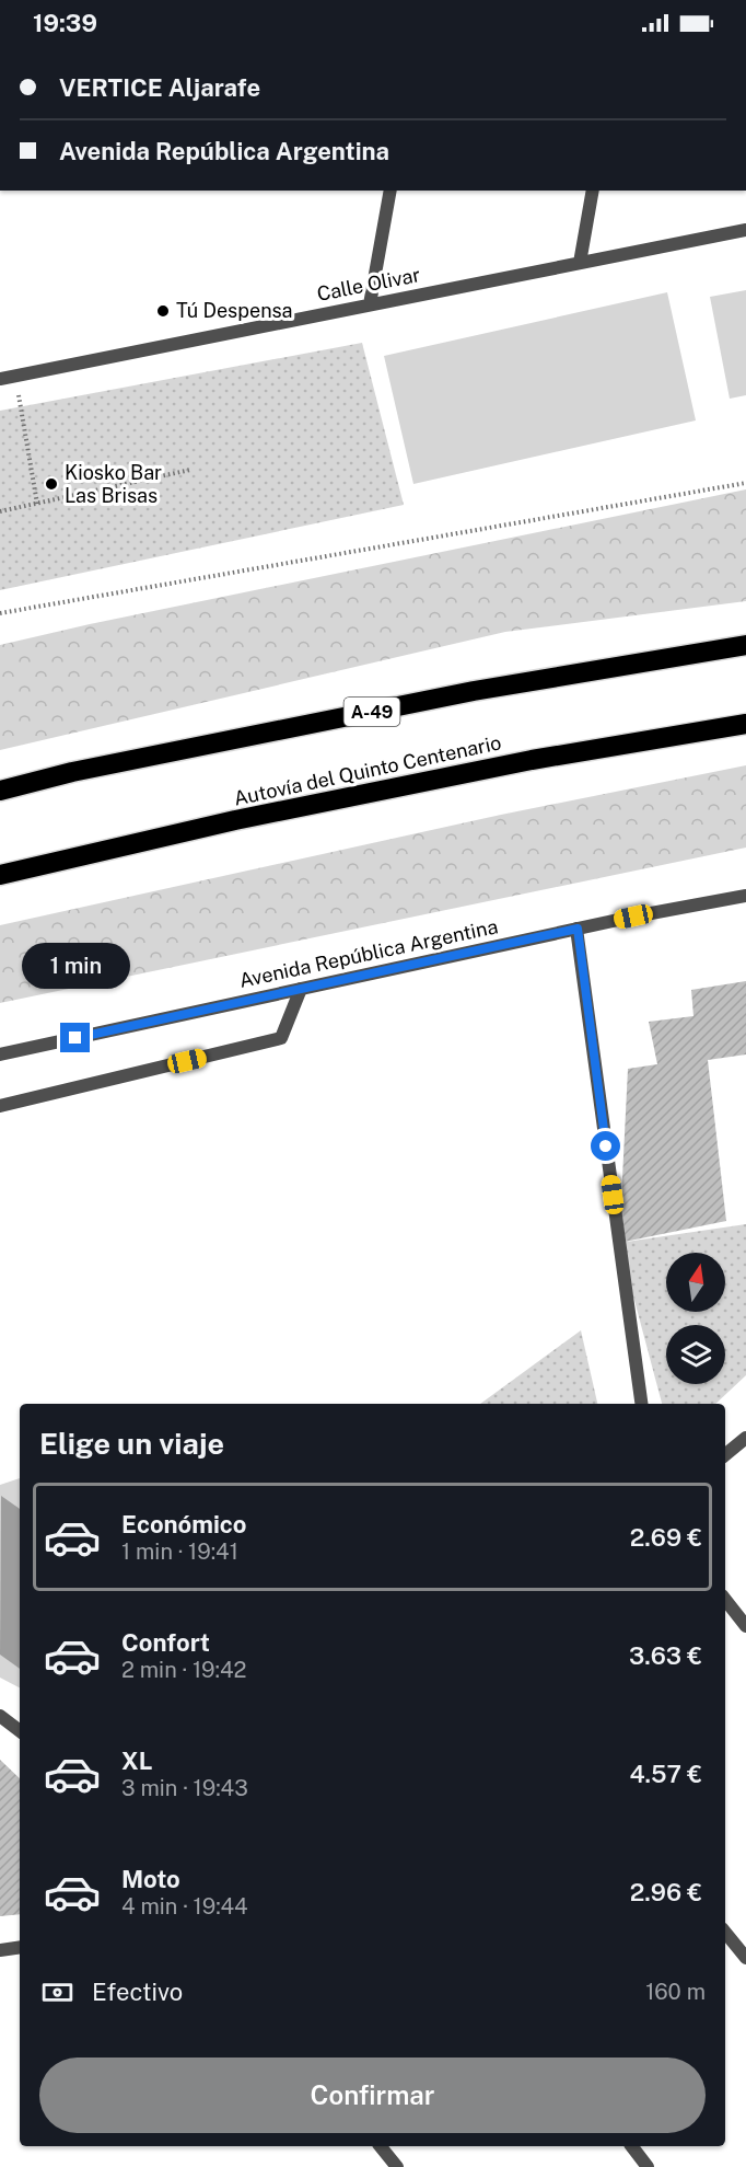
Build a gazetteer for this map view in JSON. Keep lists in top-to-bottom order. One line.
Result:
{"streets":{"highway":["A-49","Autovía del Quinto Centenario"],"street":["Calle Olivar","Avenida República Argentina"]},"places":["Tú Despensa","Kiosko Bar Las Brisas"],"north":"top","page":{"status":"19:39","banner":["VERTICE Aljarafe","Avenida República Argentina"],"bubble":"1 min","heading":"Elige un viaje","list":[{"name":"Económico","note":"1 min · 19:41","value":"2.69 €"},{"name":"Confort","note":"2 min · 19:42","value":"3.63 €"},{"name":"XL","note":"3 min · 19:43","value":"4.57 €"},{"name":"Moto","note":"4 min · 19:44","value":"2.96 €"}],"pay":["Efectivo","160 m"],"buttons":"Confirmar"}}
